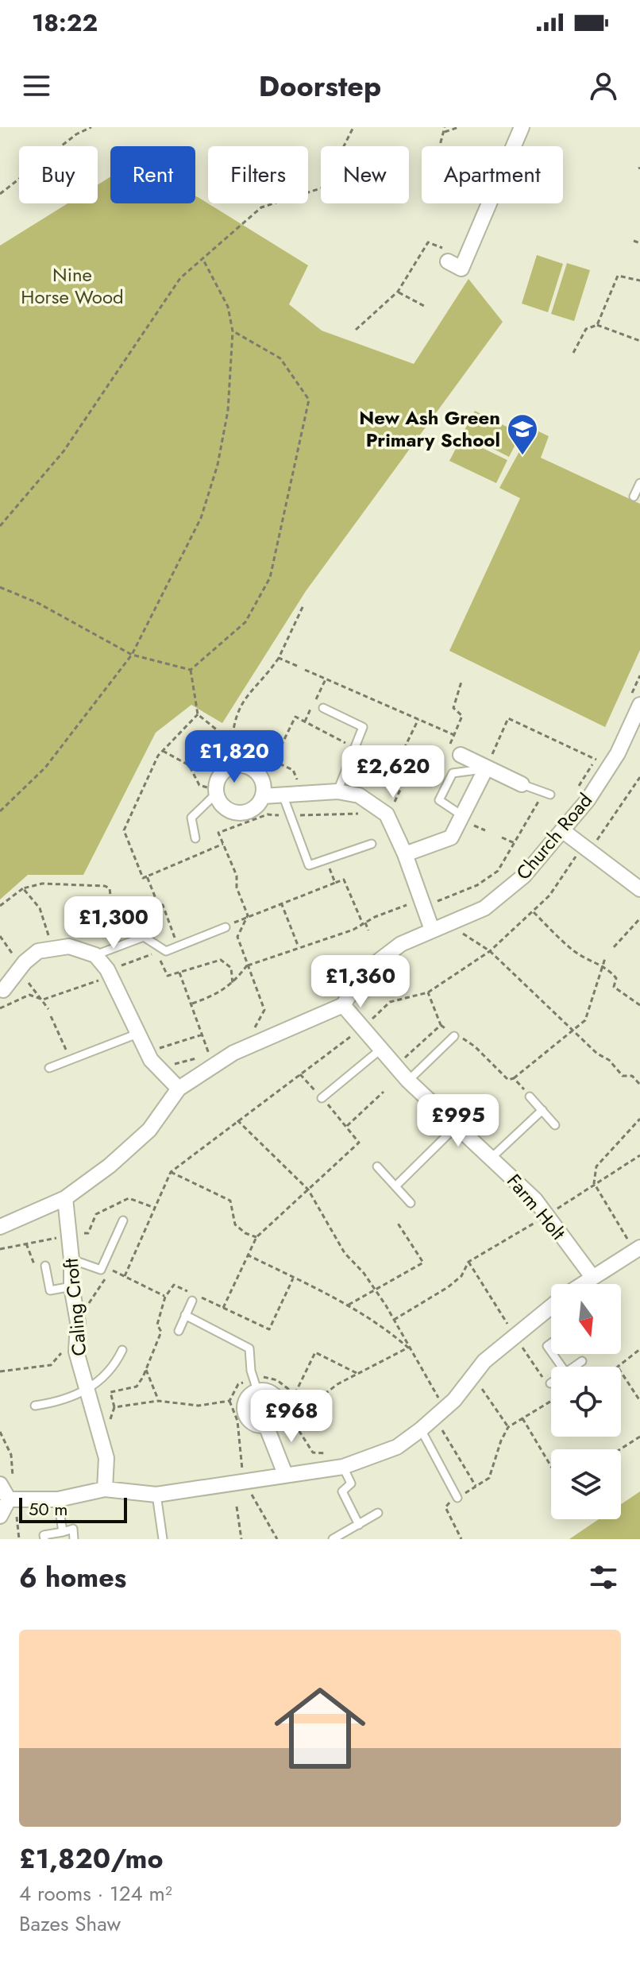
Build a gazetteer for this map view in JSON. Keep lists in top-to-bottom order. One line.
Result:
{"streets":{"street":["Church Road","Farm Holt","Caling Croft"]},"crossings":[["Church Road","Farm Holt"]],"parks":["Nine Horse Wood"],"places":{"school or university":["New Ash Green Primary School"]},"scale_bar":"50 m","north":"bottom","page":{"status":"18:22","header":"Doorstep","chip":["Buy","Rent","Filters","New","Apartment"],"price":["£1,820","£2,620","£1,300","£1,360","£995","£968"],"scale":"50 m","heading":"6 homes","list":[{"name":"£1,820/mo","note":"4 rooms · 124 m² · Bazes Shaw"}]}}
